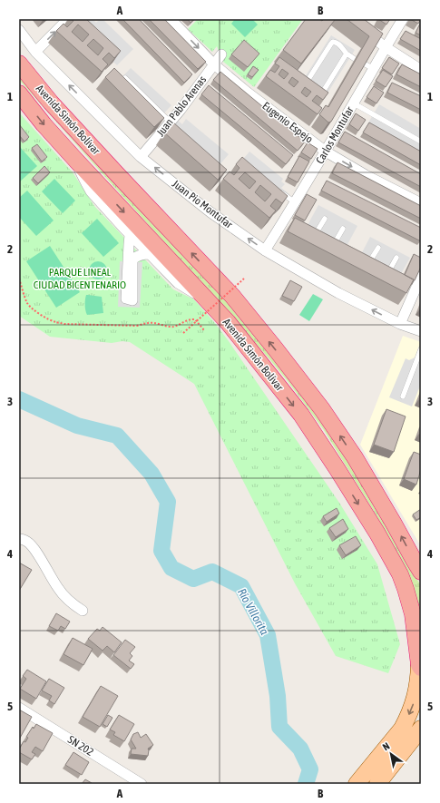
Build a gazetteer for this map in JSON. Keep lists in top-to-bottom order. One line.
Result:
{"streets":{"highway":["Avenida Simón Bolívar"],"street":["Juan Pablo Arenas","Eugenio Espejo","Carlos Montufar","Juan Pio Montufar","SN 202"]},"crossings":[["Juan Pablo Arenas","Eugenio Espejo"],["Juan Pablo Arenas","Juan Pio Montufar"],["Eugenio Espejo","Carlos Montufar"],["Carlos Montufar","Juan Pio Montufar"]],"one_way":["Eugenio Espejo"],"water":["Río Villorita"],"parks":["PARQUE LINEAL CIUDAD BICENTENARIO"],"north":"top left","grid":{"columns":["A","B"],"rows":["1","2","3","4","5"]}}
